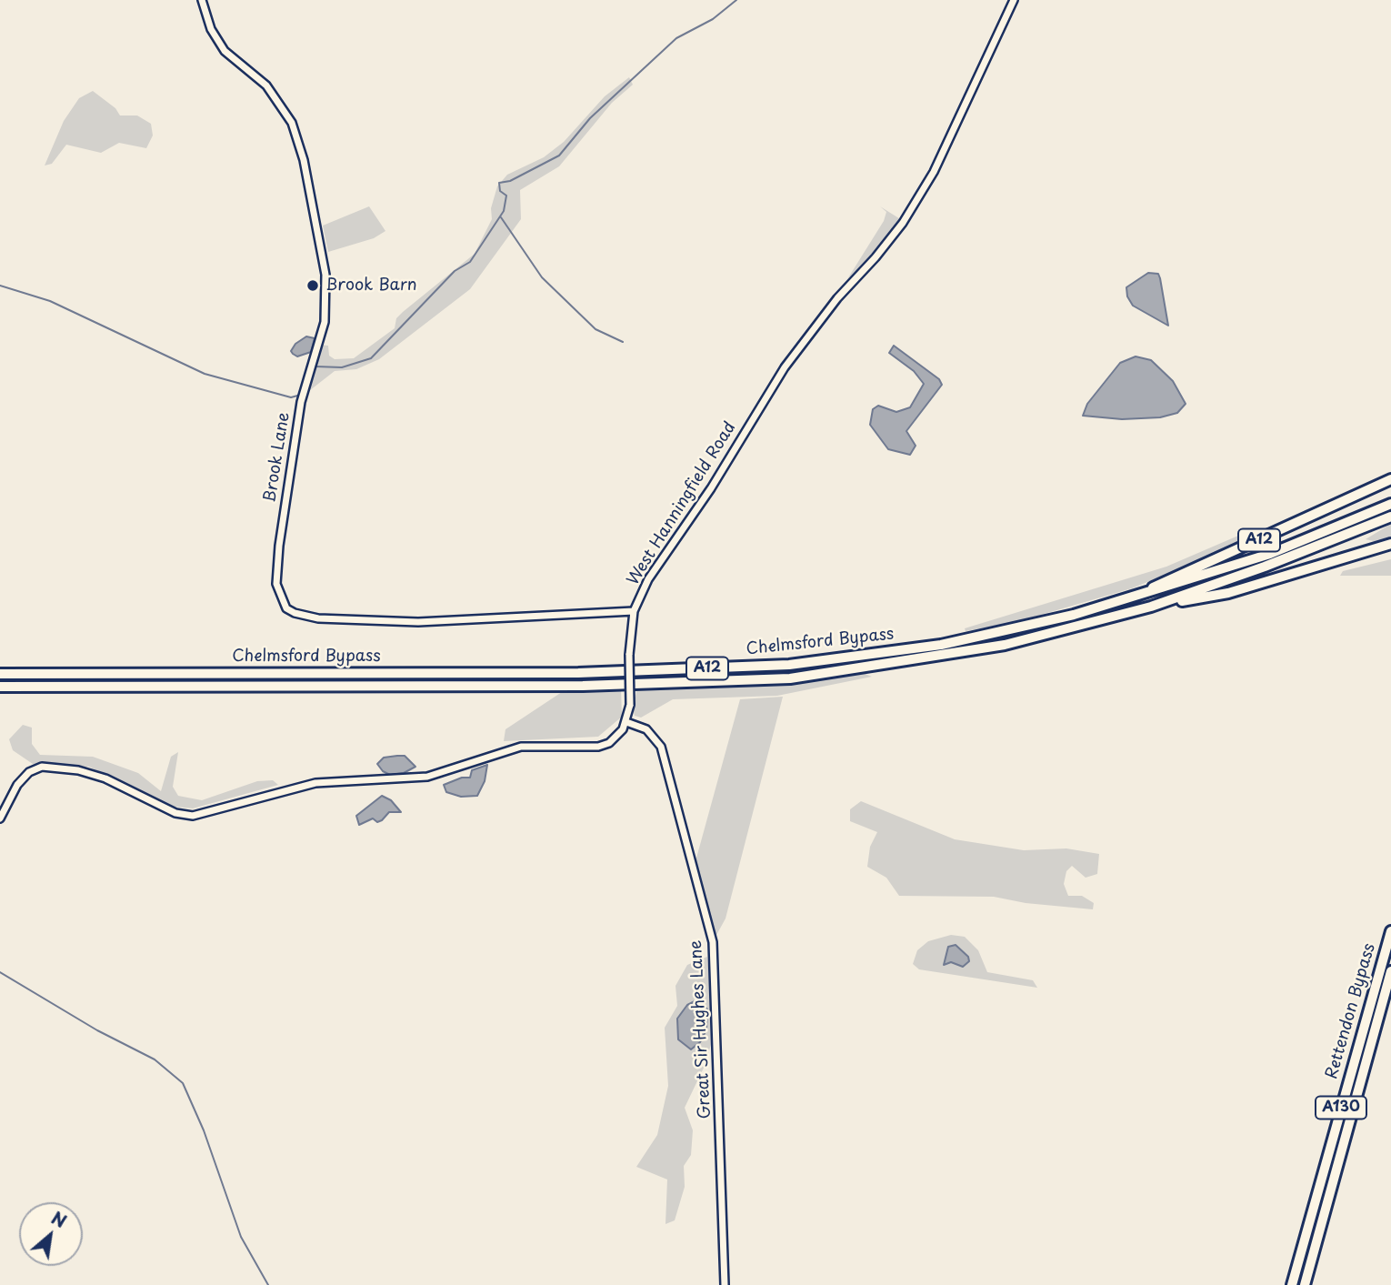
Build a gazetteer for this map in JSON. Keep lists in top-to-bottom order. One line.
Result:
{"streets":{"highway":["A12","Chelmsford Bypass","Rettendon Bypass","A130"],"street":["Brook Lane","West Hanningfield Road","Great Sir Hughes Lane"]},"crossings":[["Brook Lane","West Hanningfield Road"],["West Hanningfield Road","Great Sir Hughes Lane"],["A12","Chelmsford Bypass"]],"places":["Brook Barn"],"north":"top right"}
